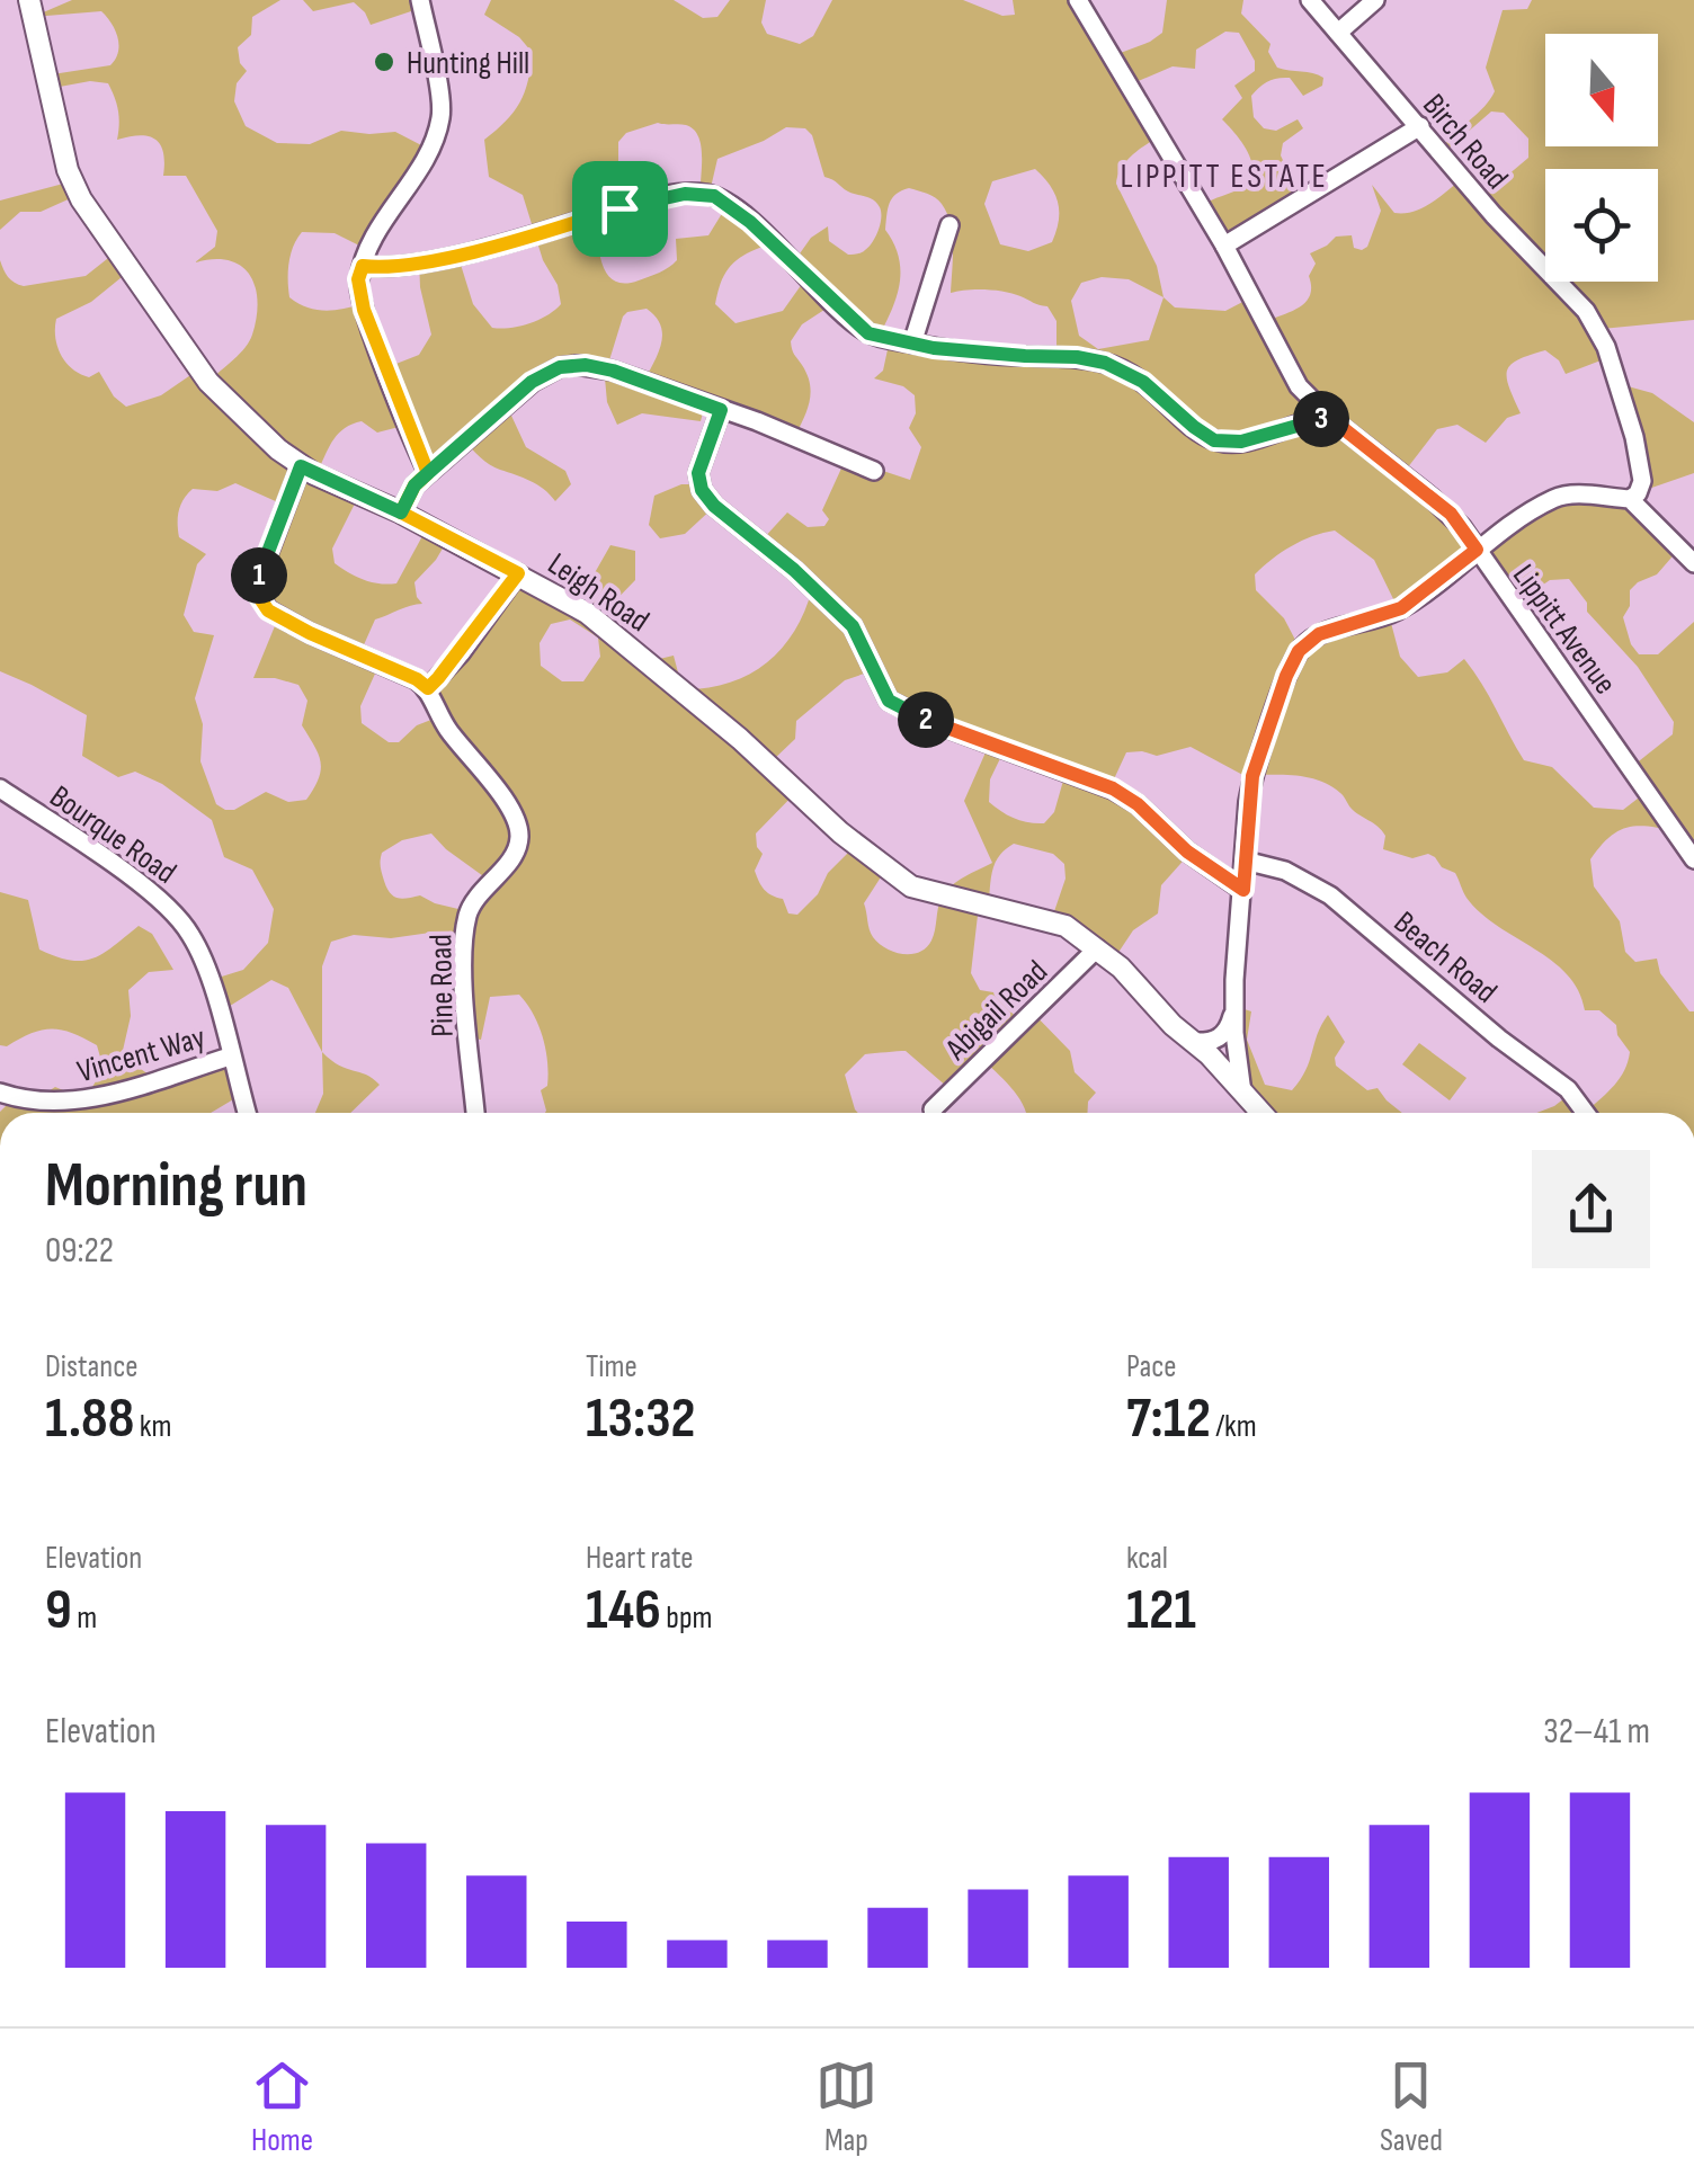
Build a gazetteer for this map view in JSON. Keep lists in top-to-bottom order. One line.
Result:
{"streets":{"street":["Birch Road","Leigh Road","Lippitt Avenue","Bourque Road","Beach Road","Pine Road","Abigail Road","Vincent Way"]},"crossings":[["Leigh Road","Abigail Road"],["Bourque Road","Vincent Way"]],"districts":["LIPPITT ESTATE"],"places":["Hunting Hill"],"north":"bottom","page":{"pins":["3","1","2"],"heading":["Morning run","09:22"],"stats":[["Distance","1.88 km"],["Time","13:32"],["Pace","7:12 /km"],["Elevation","9 m"],["Heart rate","146 bpm"],["kcal","121"]],"chart":["Elevation","32–41 m"],"tabs":["Home","Map","Saved"]}}
